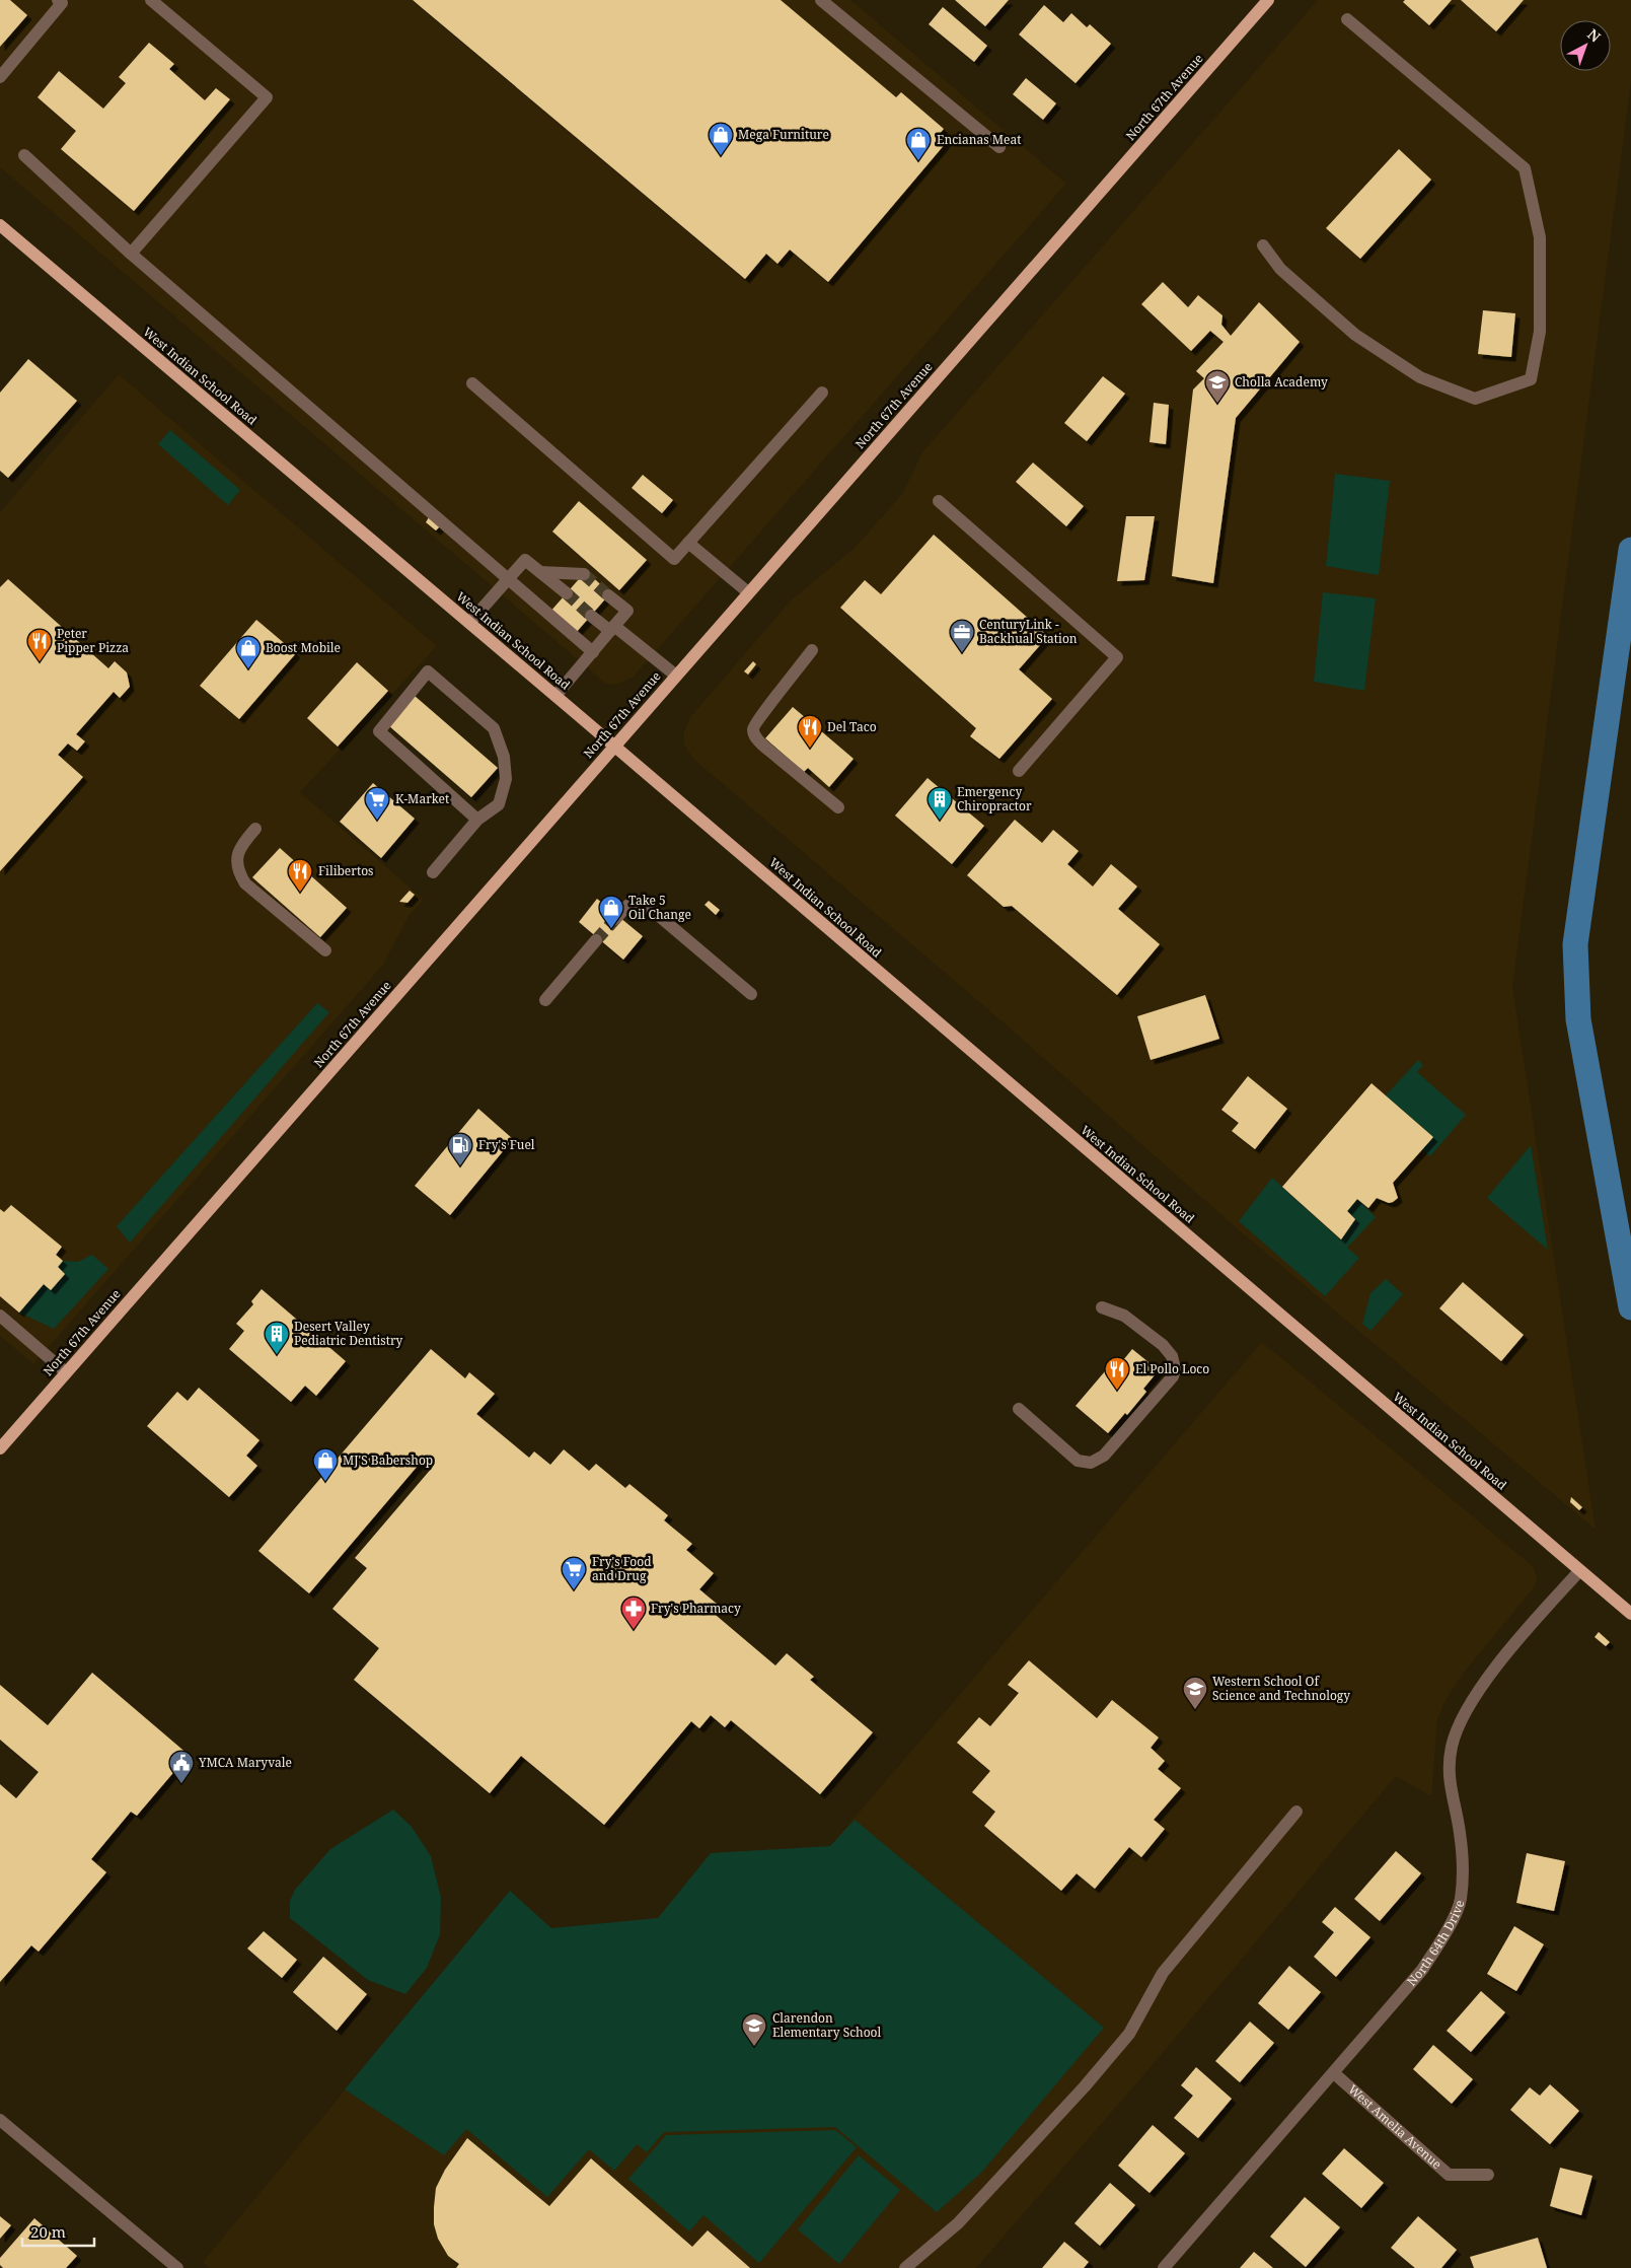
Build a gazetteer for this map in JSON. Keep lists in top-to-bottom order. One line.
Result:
{"streets":{"main road":["North 67th Avenue","West Indian School Road"],"street":["North 64th Drive","West Amelia Avenue"]},"crossings":[["North 67th Avenue","West Indian School Road"],["West Indian School Road","North 64th Drive"],["North 64th Drive","West Amelia Avenue"]],"places":{"shop":["Mega Furniture","Encianas Meat","Boost Mobile","Take 5 Oil Change","MJ'S Babershop"],"school or university":["Cholla Academy","Western School Of Science and Technology","Clarendon Elementary School"],"office":["CenturyLink - Backhual Station"],"restaurant":["Peter Pipper Pizza","Del Taco","Filibertos","El Pollo Loco"],"supermarket":["K-Market","Fry's Food and Drug"],"building":["Emergency Chiropractor","Desert Valley Pediatric Dentistry"],"fuel station":["Fry's Fuel"],"pharmacy":["Fry's Pharmacy"],"public building":["YMCA Maryvale"]},"scale_bar":"20 m","north":"top right"}
